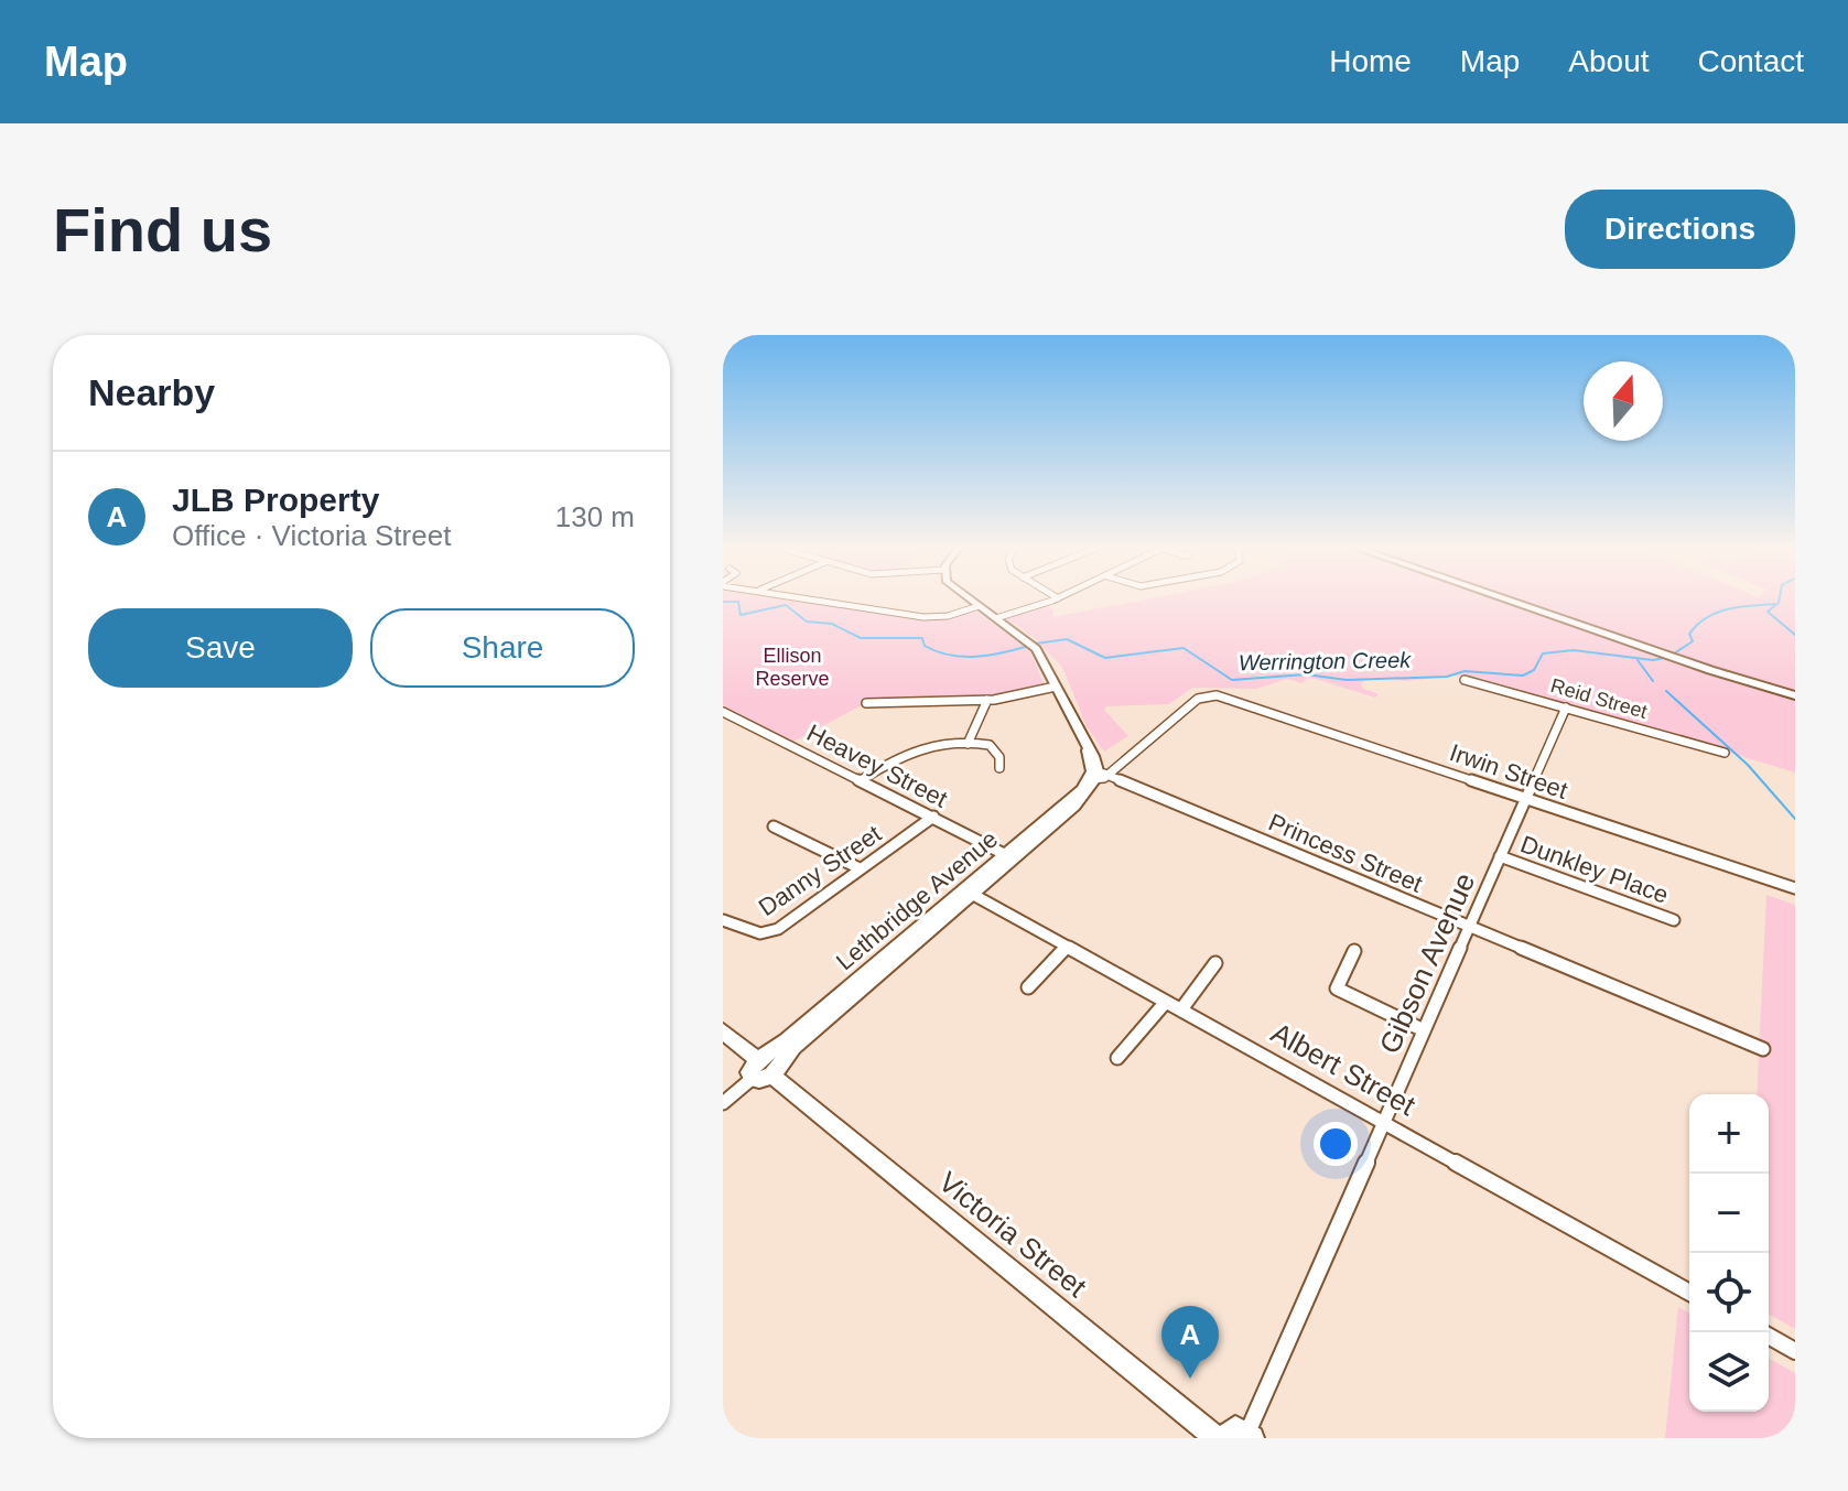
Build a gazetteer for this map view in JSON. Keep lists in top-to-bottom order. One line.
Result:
{"streets":{"street":["Reid Street","Heavey Street","Irwin Street","Princess Street","Dunkley Place","Danny Street","Lethbridge Avenue","Gibson Avenue","Albert Street","Victoria Street"]},"crossings":[["Reid Street","Gibson Avenue"],["Heavey Street","Danny Street"],["Heavey Street","Lethbridge Avenue"],["Irwin Street","Lethbridge Avenue"],["Irwin Street","Gibson Avenue"],["Princess Street","Lethbridge Avenue"],["Princess Street","Gibson Avenue"],["Dunkley Place","Gibson Avenue"],["Lethbridge Avenue","Albert Street"],["Lethbridge Avenue","Victoria Street"],["Gibson Avenue","Albert Street"]],"water":["Werrington Creek"],"parks":["Ellison Reserve"],"north":"top","page":{"header":"Map","nav":["Home","Map","About","Contact"],"buttons":["Directions",["Save","Share"]],"title":"Find us","heading":"Nearby","list":[{"mark":"A","name":"JLB Property","note":"Office · Victoria Street","value":"130 m"}],"map_buttons":["+","−"],"pins":"A"}}
